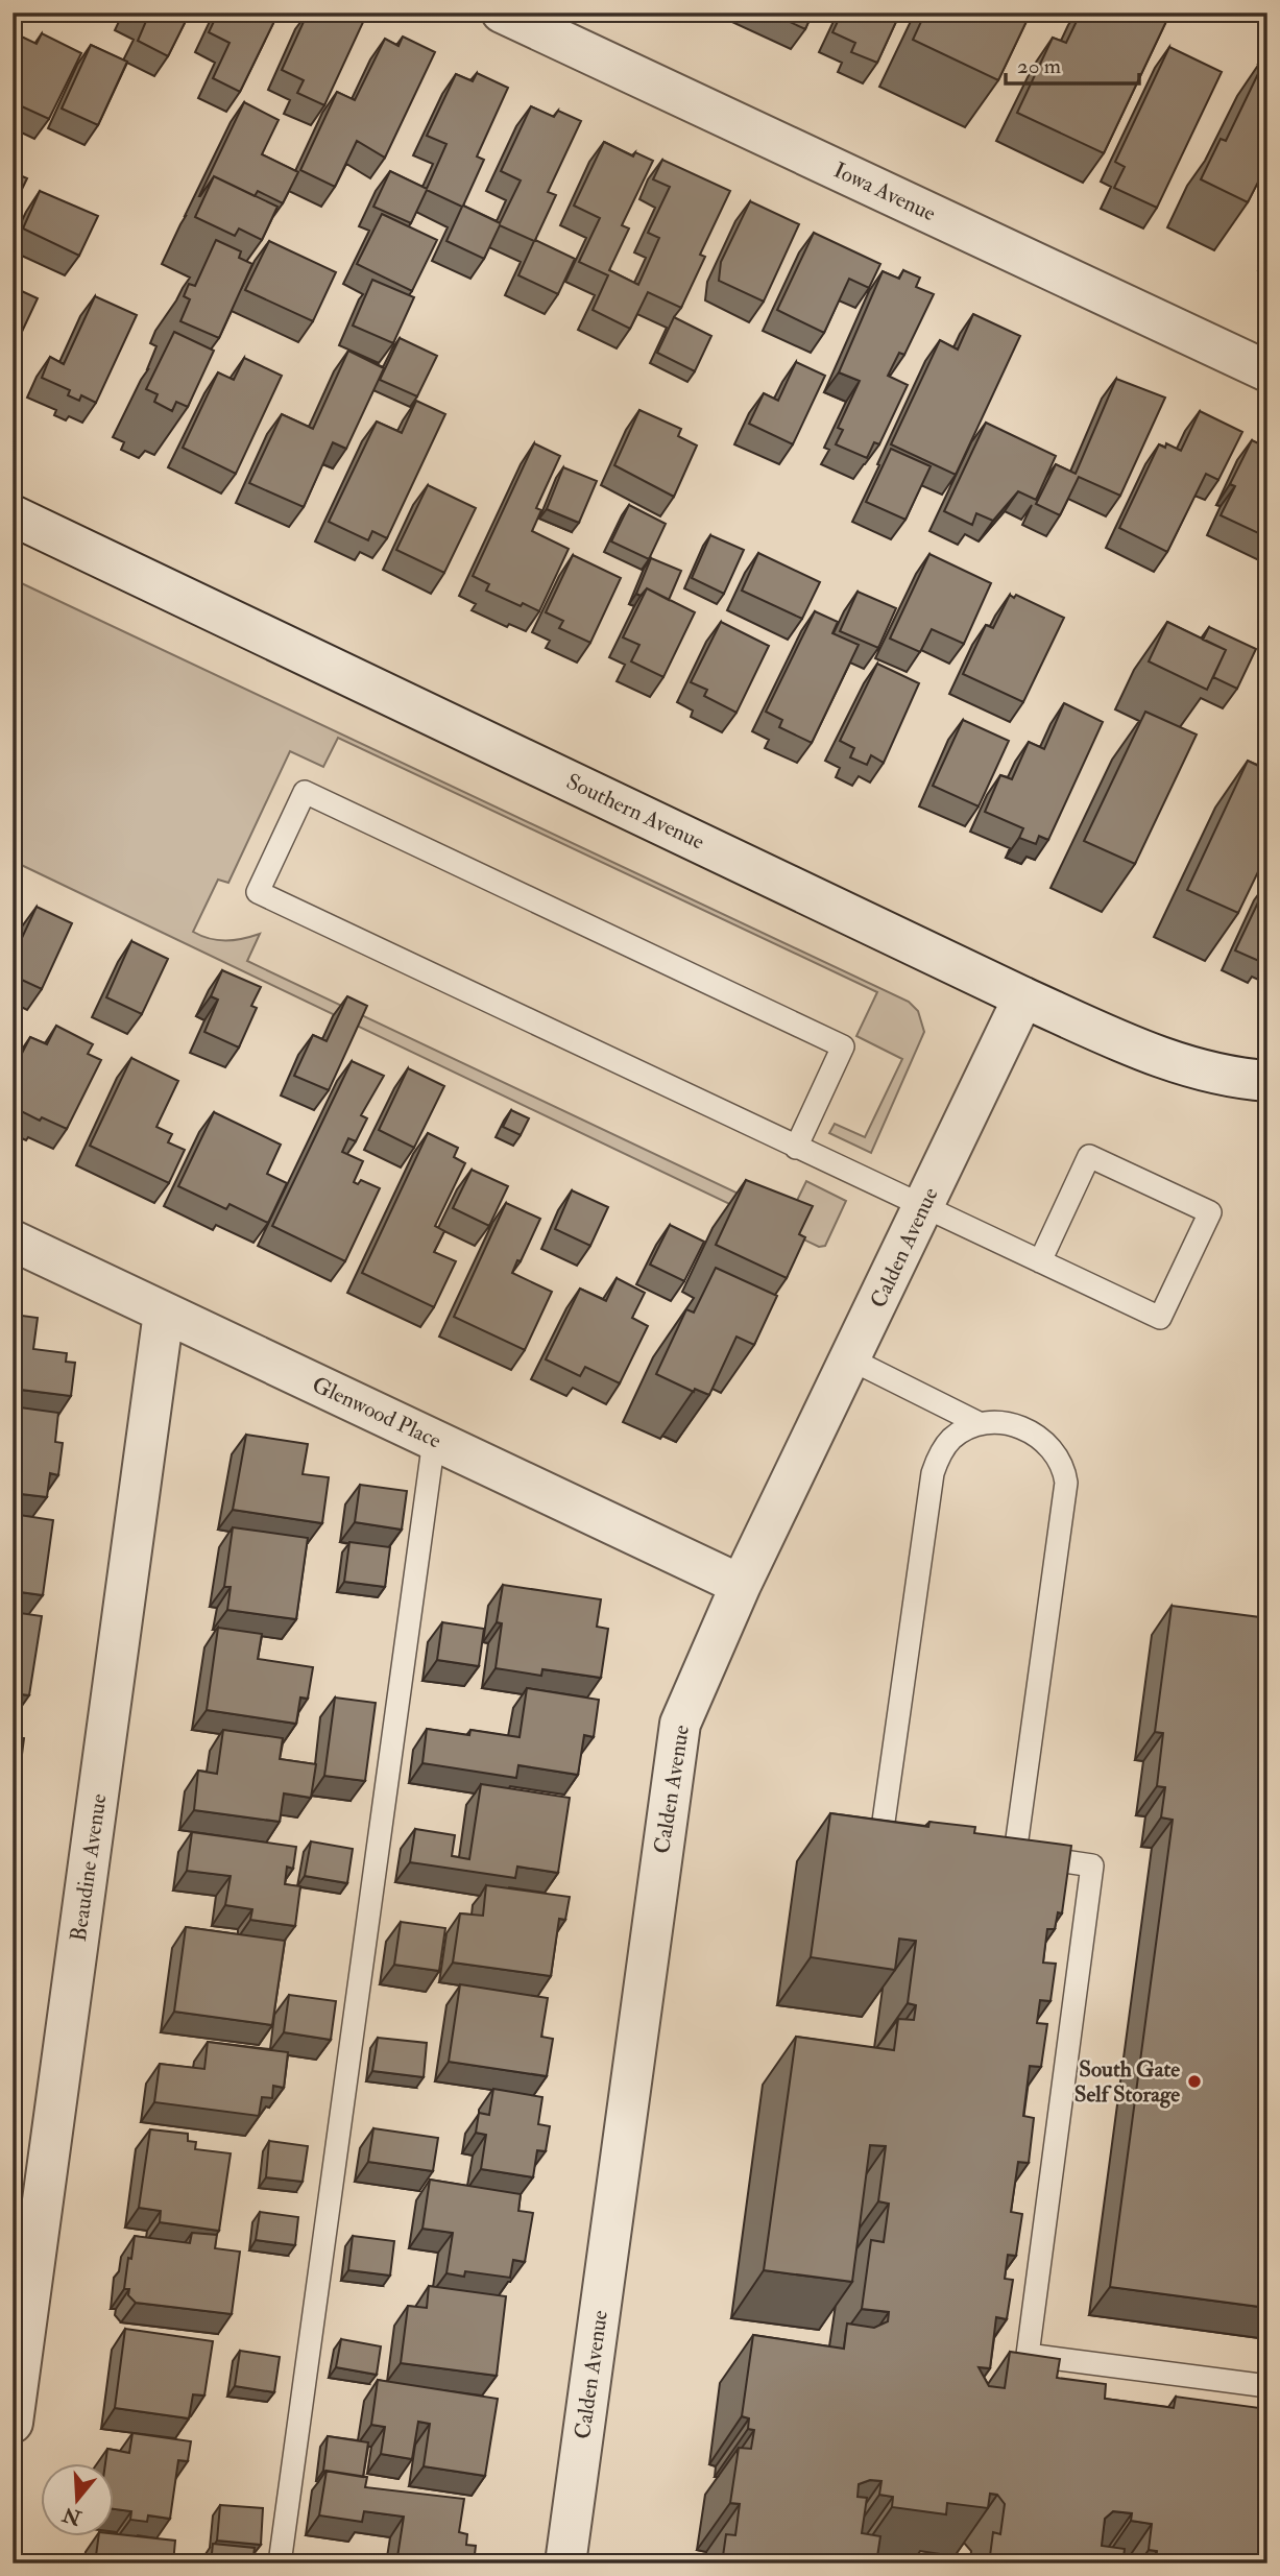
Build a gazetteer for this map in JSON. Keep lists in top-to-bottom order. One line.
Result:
{"streets":{"street":["Iowa Avenue","Southern Avenue","Calden Avenue","Glenwood Place","Beaudine Avenue"]},"crossings":[["Southern Avenue","Calden Avenue"],["Calden Avenue","Glenwood Place"],["Glenwood Place","Beaudine Avenue"]],"places":["South Gate Self Storage"],"scale_bar":"20 m","north":"bottom"}
